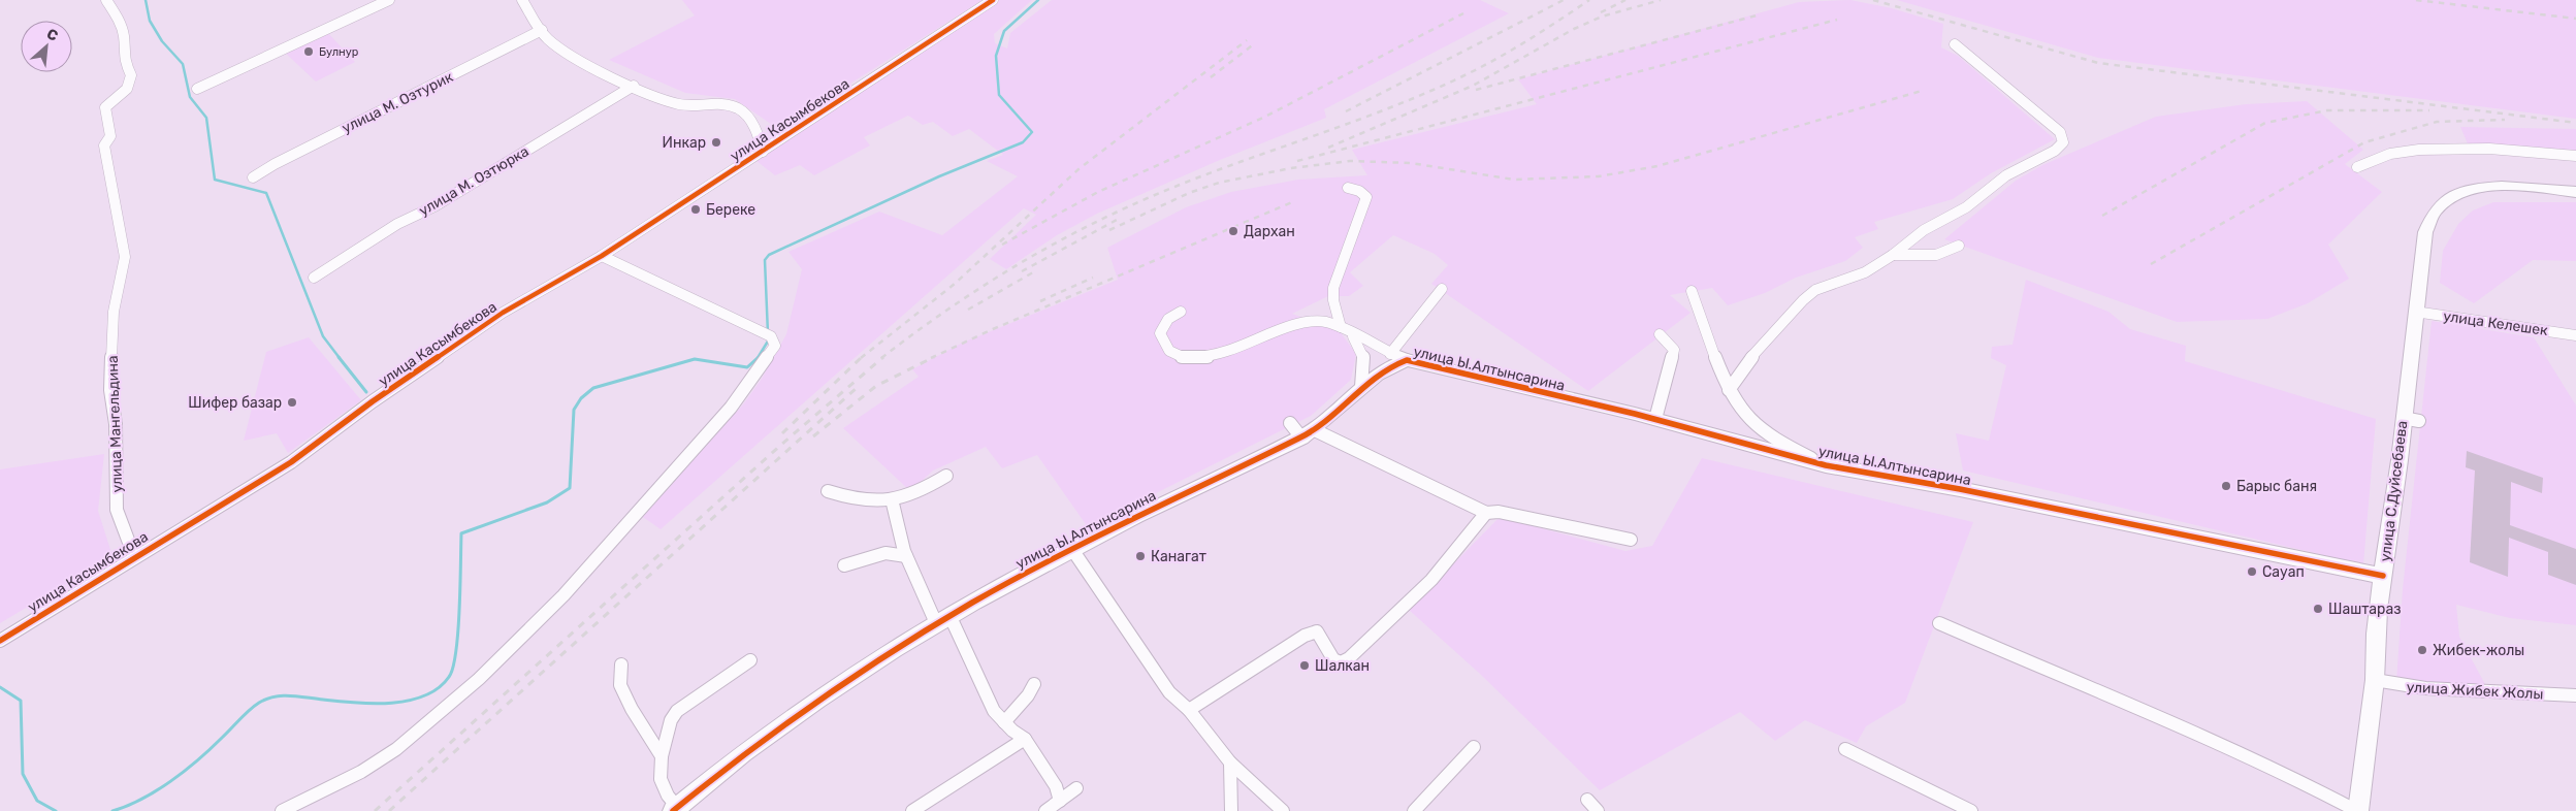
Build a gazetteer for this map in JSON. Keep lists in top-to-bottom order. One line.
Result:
{"streets":{"street":["улица М. Озтурик","улица Касымбекова","улица М. Озтюрка","улица Келешек","улица Ы.Алтынсарина","улица Мангельдина","улица С.Дуйсебаева","улица Жибек Жолы"]},"crossings":[["улица Касымбекова","улица Мангельдина"],["улица Келешек","улица С.Дуйсебаева"],["улица Ы.Алтынсарина","улица С.Дуйсебаева"],["улица С.Дуйсебаева","улица Жибек Жолы"]],"places":["Булнур","Инкар","Береке","Дархан","Шифер базар","Барыс баня","Канагат","Сауап","Шаштараз","Жибек-жолы","Шалкан"],"north":"top right"}
